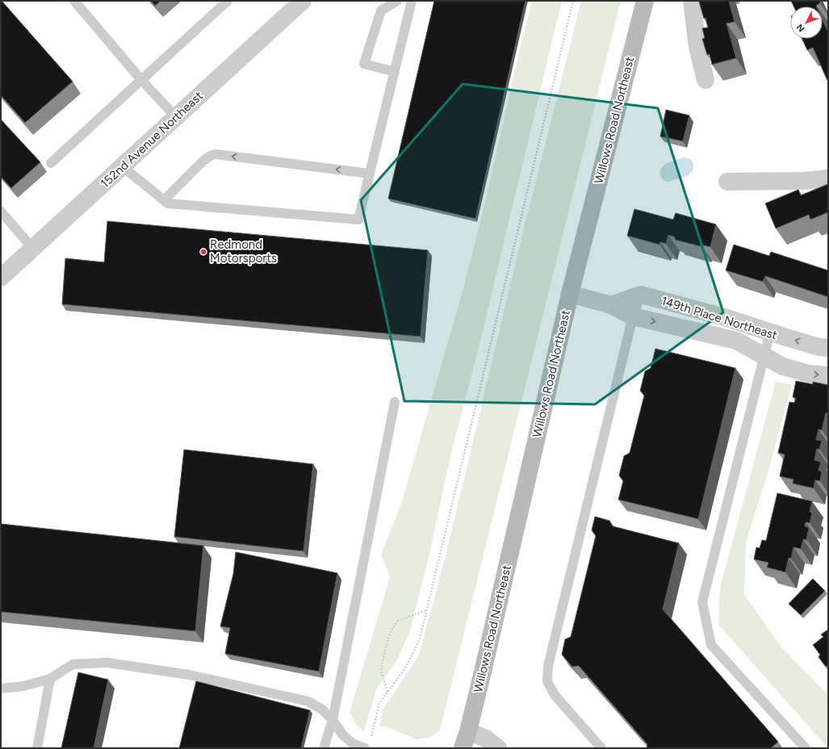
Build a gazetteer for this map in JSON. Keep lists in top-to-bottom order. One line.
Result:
{"streets":{"street":["Willows Road Northeast","152nd Avenue Northeast","149th Place Northeast"]},"crossings":[["Willows Road Northeast","149th Place Northeast"]],"places":["Redmond Motorsports"],"north":"bottom left"}
